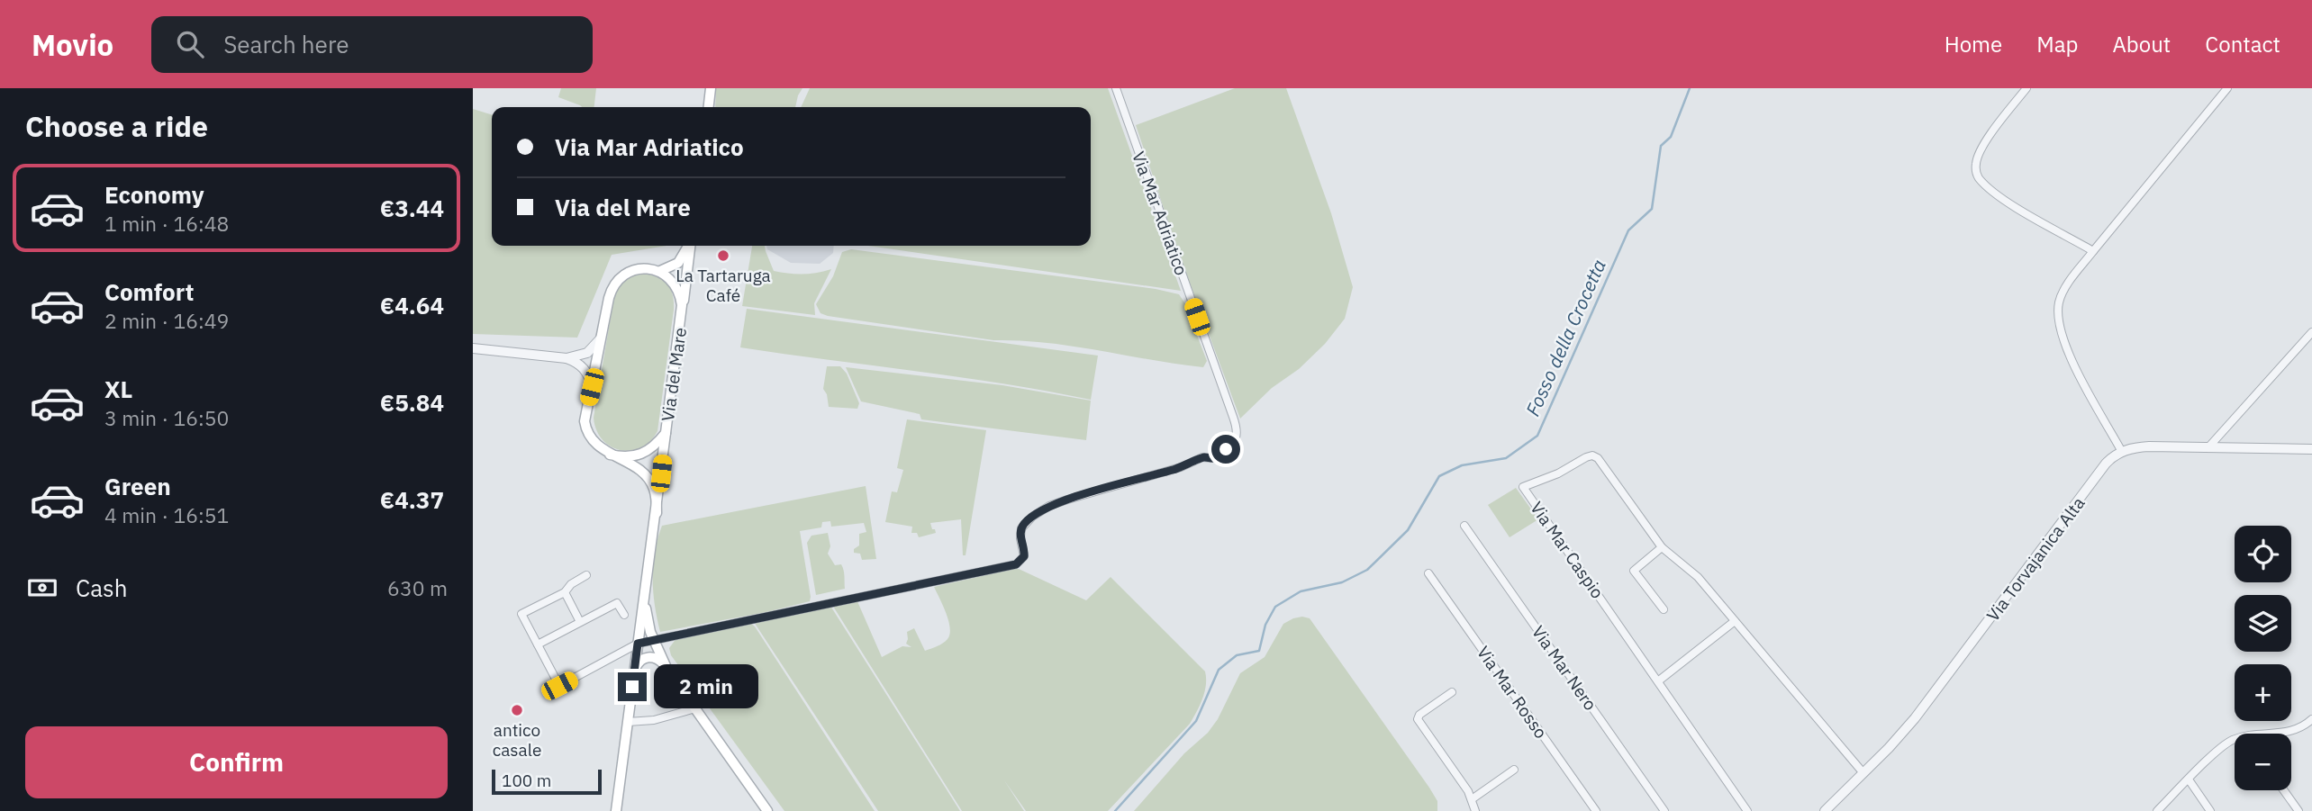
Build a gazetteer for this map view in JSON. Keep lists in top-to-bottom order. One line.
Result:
{"streets":{"main road":["Via del Mare"],"street":["Via Mar Adriatico","Via Mar Caspio","Via Torvajanica Alta","Via Mar Nero","Via Mar Rosso"]},"water":["Fosso della Crocetta"],"places":["La Tartaruga Café","antico casale"],"scale_bar":"100 m","page":{"header":"Movio","search":"Search here","nav":["Home","Map","About","Contact"],"heading":"Choose a ride","banner":["Via Mar Adriatico","Via del Mare"],"list":[{"name":"Economy","note":"1 min · 16:48","value":"€3.44"},{"name":"Comfort","note":"2 min · 16:49","value":"€4.64"},{"name":"XL","note":"3 min · 16:50","value":"€5.84"},{"name":"Green","note":"4 min · 16:51","value":"€4.37"}],"map_buttons":["+","−"],"pay":["Cash","630 m"],"bubble":"2 min","buttons":"Confirm","scale":"100 m"}}
